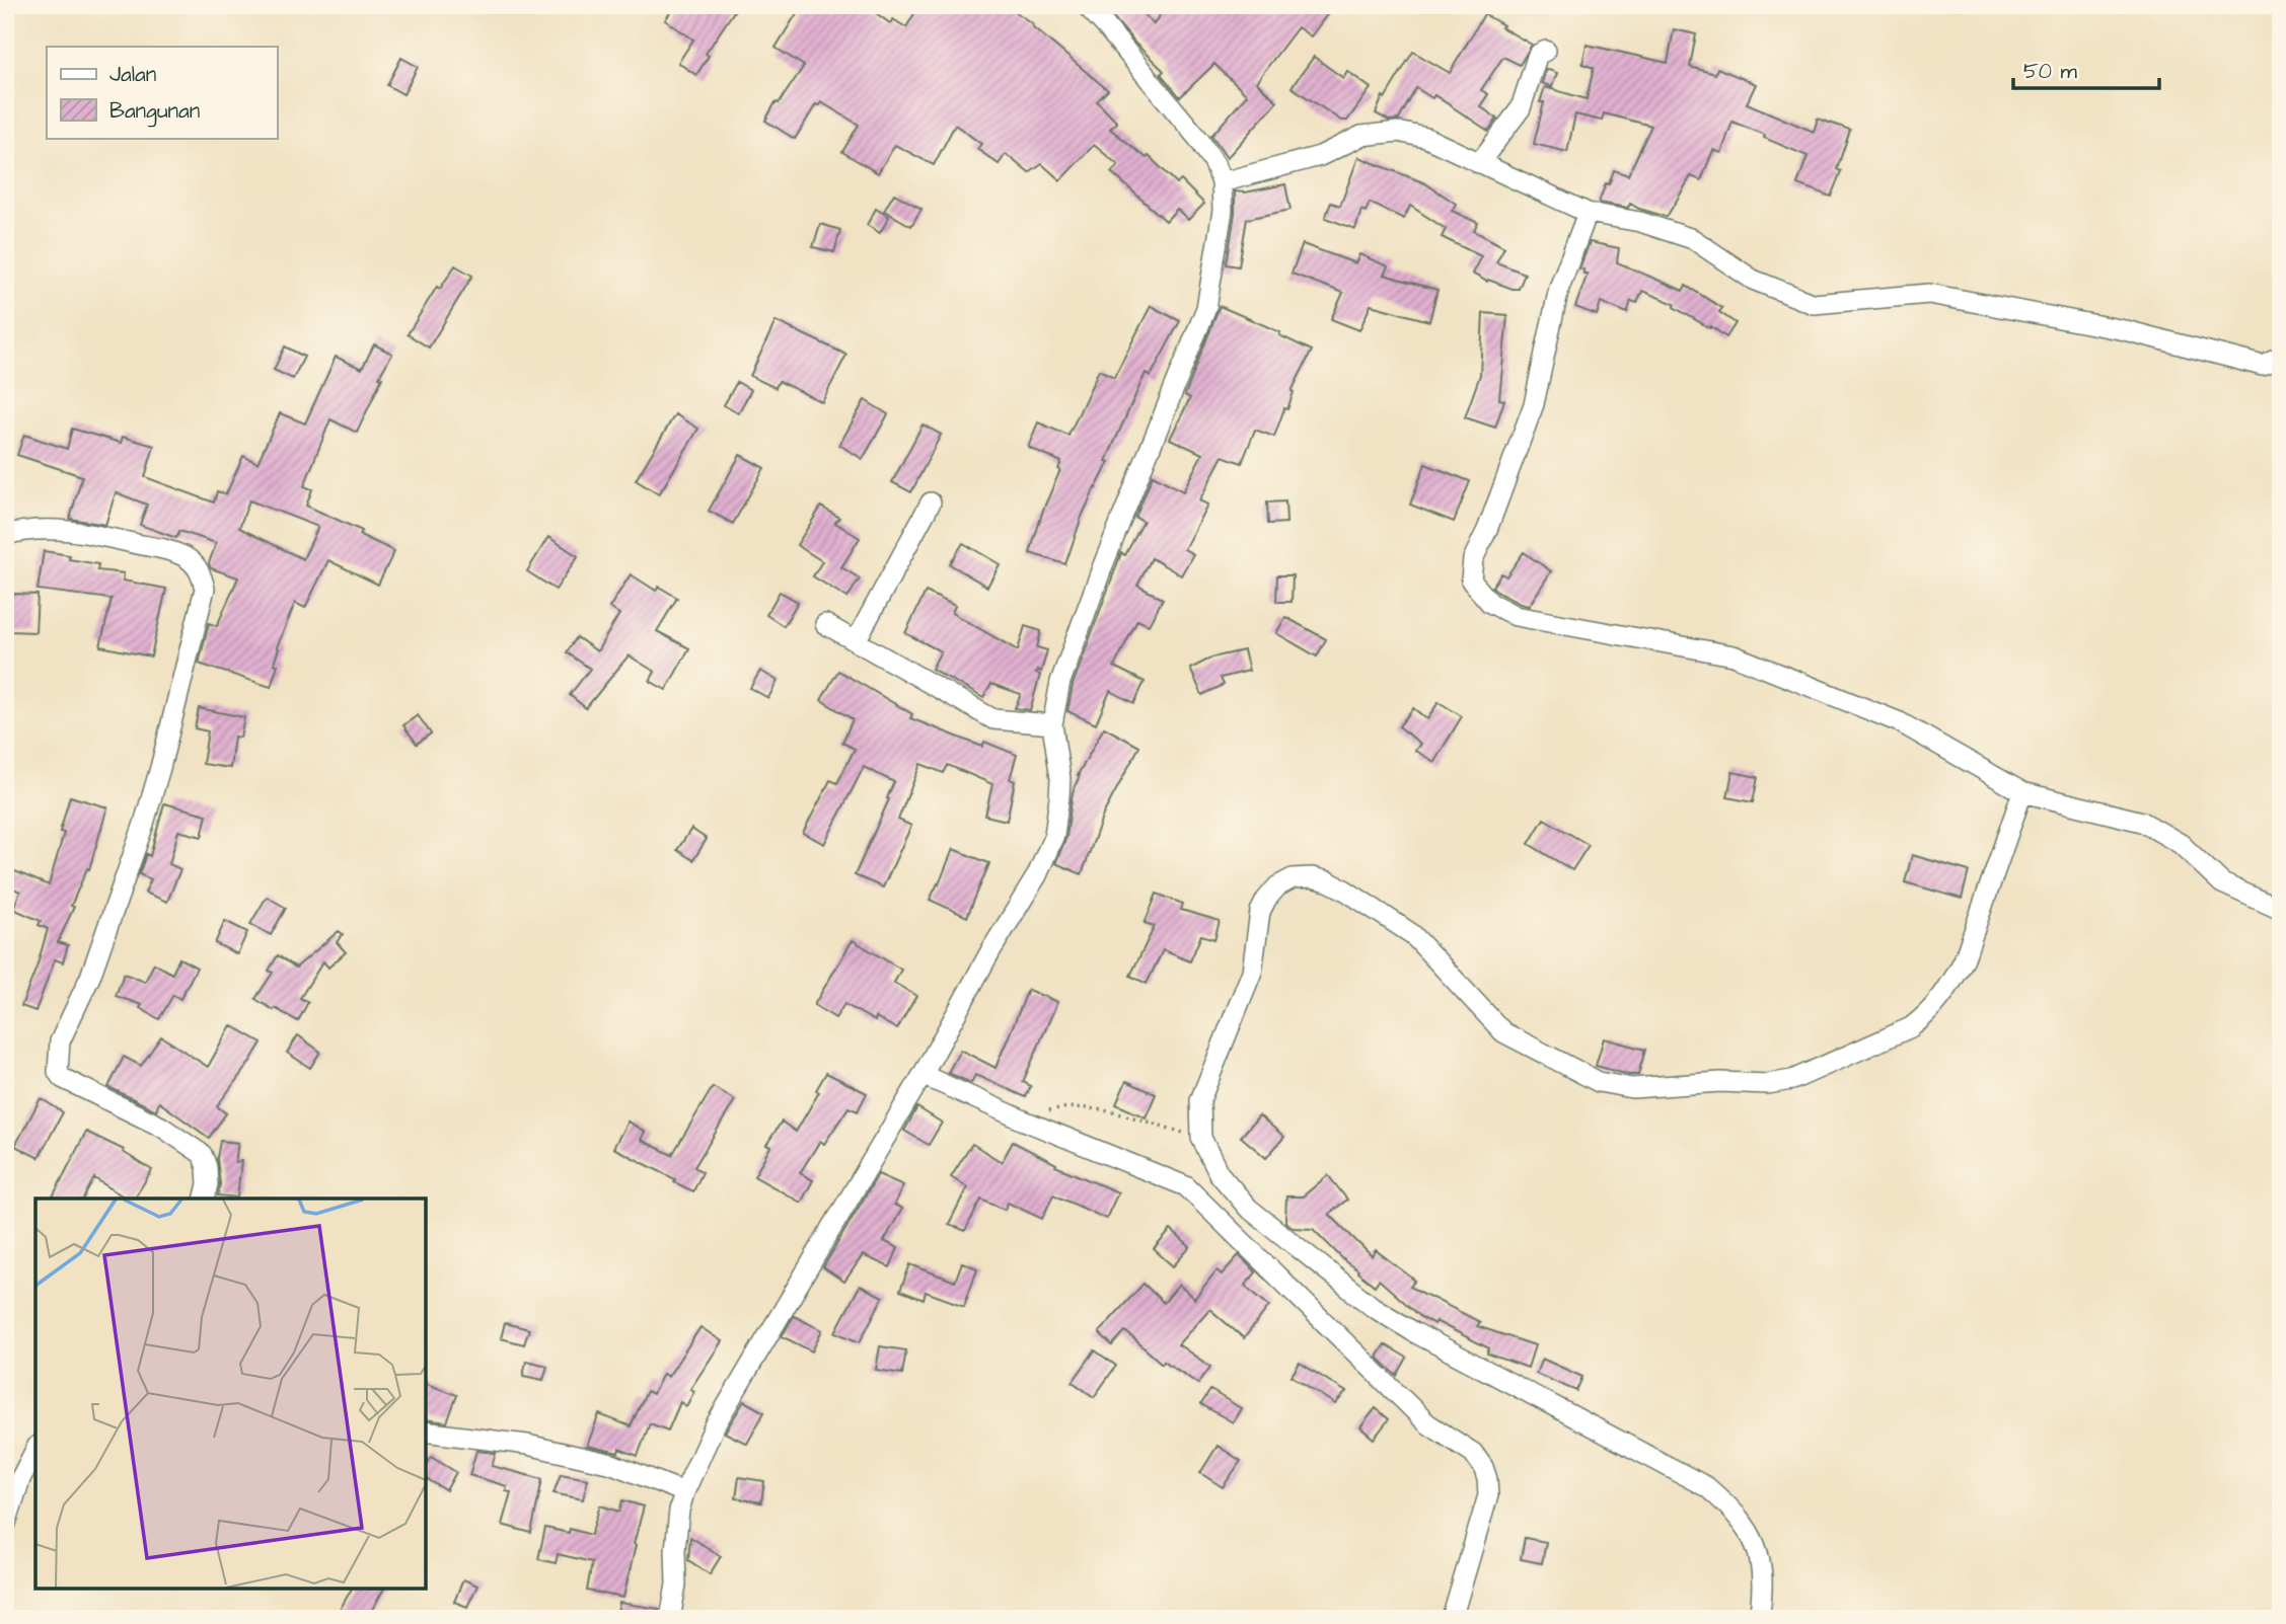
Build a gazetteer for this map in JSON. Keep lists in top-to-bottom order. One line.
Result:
{"legend":["Jalan","Bangunan"],"scale_bar":"50 m"}
